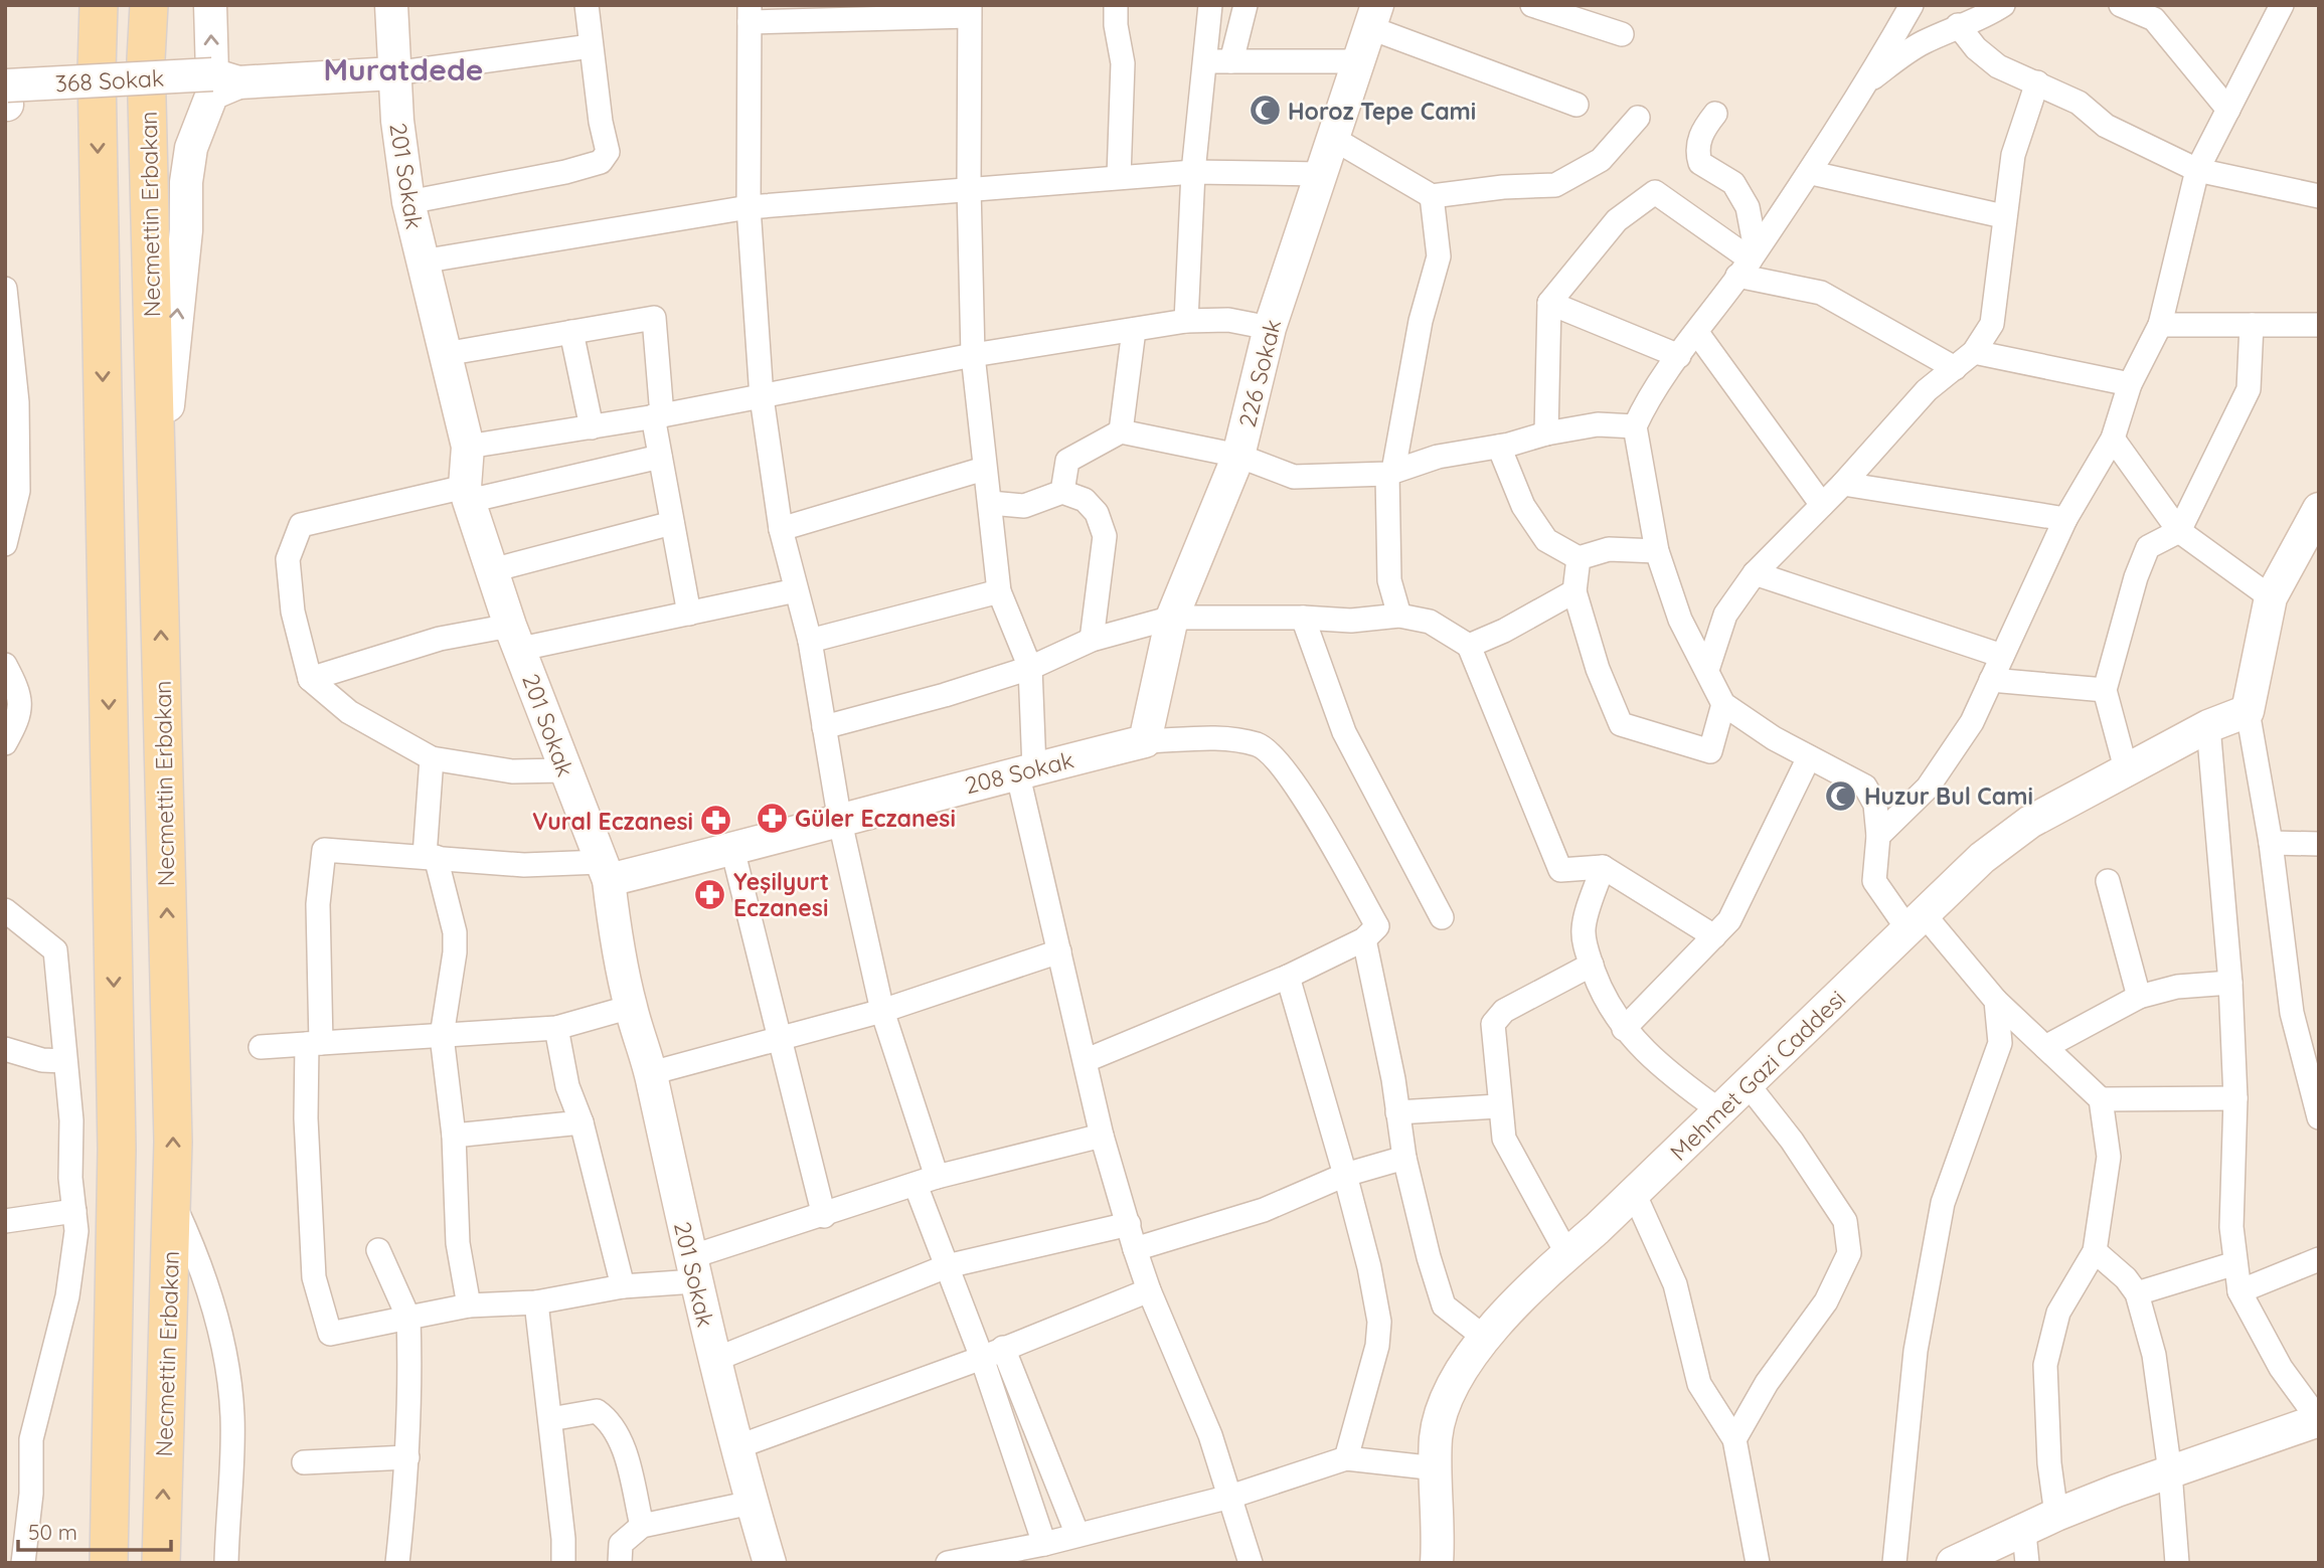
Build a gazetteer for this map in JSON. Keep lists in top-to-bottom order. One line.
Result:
{"streets":{"main road":["Necmettin Erbakan"],"street":["368 Sokak","201 Sokak","226 Sokak","208 Sokak","Mehmet Gazi Caddesi"]},"crossings":[["368 Sokak","201 Sokak"],["201 Sokak","208 Sokak"],["226 Sokak","208 Sokak"]],"districts":["Muratdede"],"places":{"mosque":["Horoz Tepe Cami","Huzur Bul Cami"],"pharmacy":["Güler Eczanesi","Vural Eczanesi","Yeşilyurt Eczanesi"]},"scale_bar":"50 m"}
